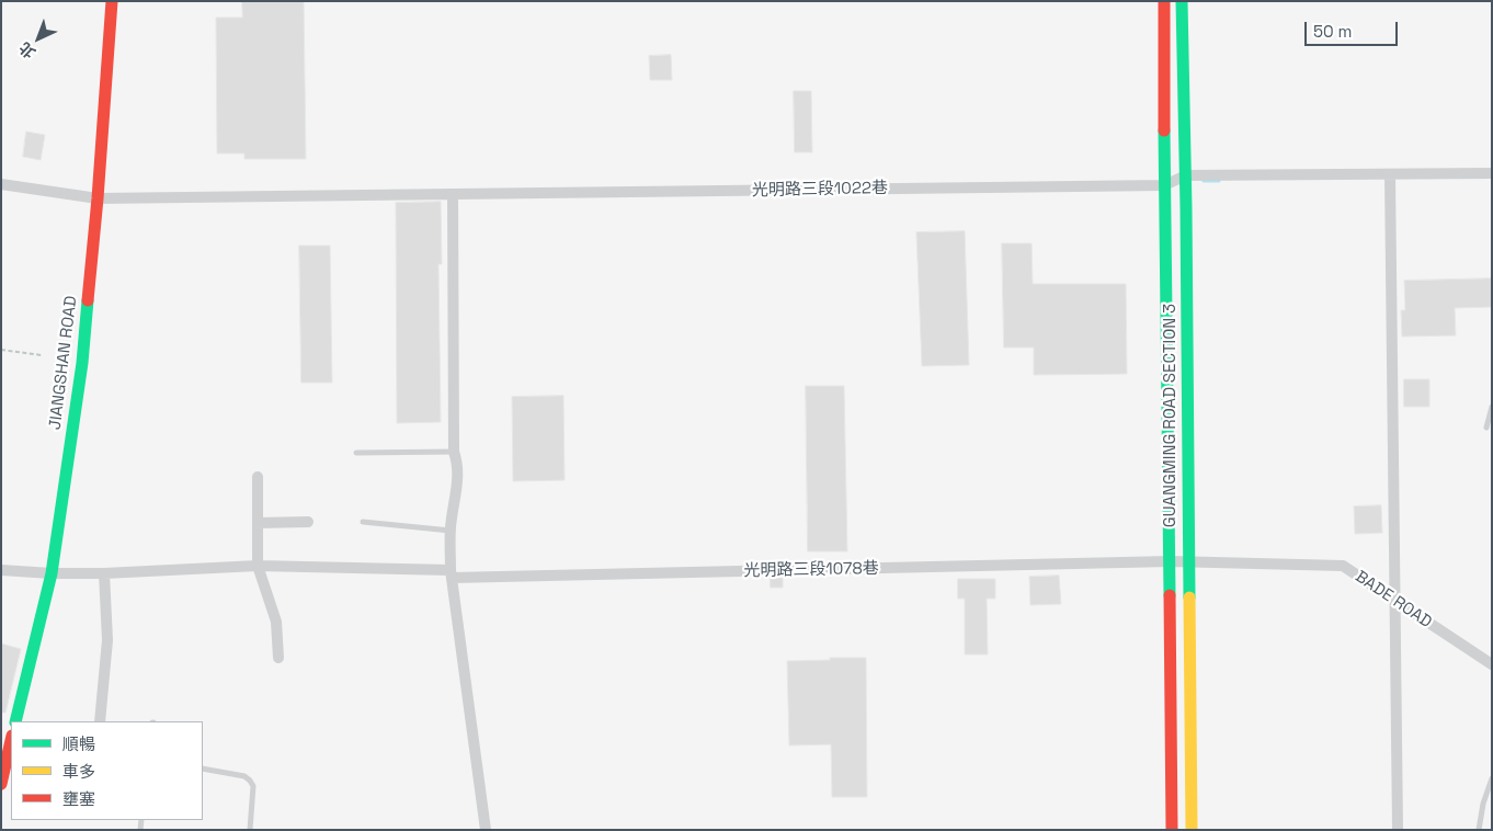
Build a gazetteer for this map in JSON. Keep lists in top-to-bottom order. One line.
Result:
{"streets":{"street":["光明路三段1022巷","JIANGSHAN ROAD","GUANGMING ROAD SECTION 3","光明路三段1078巷","BADE ROAD"]},"crossings":[["光明路三段1022巷","JIANGSHAN ROAD"],["光明路三段1022巷","GUANGMING ROAD SECTION 3"],["JIANGSHAN ROAD","光明路三段1078巷"],["GUANGMING ROAD SECTION 3","光明路三段1078巷"],["GUANGMING ROAD SECTION 3","BADE ROAD"],["光明路三段1078巷","BADE ROAD"]],"legend":["順暢","車多","壅塞"],"scale_bar":"50 m","north":"bottom left"}
